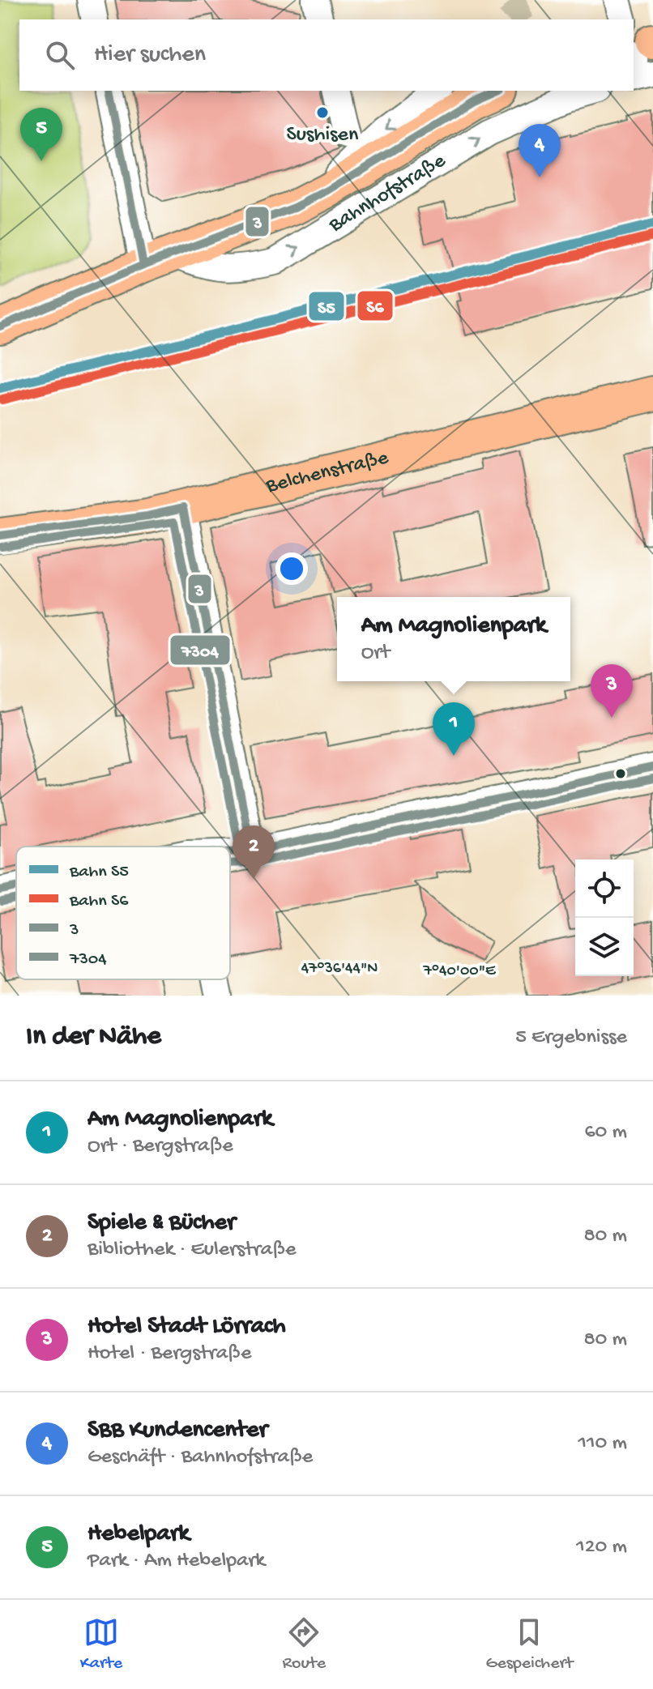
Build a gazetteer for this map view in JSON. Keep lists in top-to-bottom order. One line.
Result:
{"streets":{"main road":["Bahnhofstraße","Belchenstraße"]},"places":["Sushisen"],"lines":["transit line 3","rail line S5","rail line S6","transit line 7304"],"legend":["Bahn S5","Bahn S6","3","7304"],"page":{"search":"Hier suchen","pins":["5","4","3","1","2"],"popup":["Am Magnolienpark","Ort"],"heading":["In der Nähe","5 Ergebnisse"],"list":[{"mark":"1","name":"Am Magnolienpark","note":"Ort · Bergstraße","value":"60 m"},{"mark":"2","name":"Spiele & Bücher","note":"Bibliothek · Eulerstraße","value":"80 m"},{"mark":"3","name":"Hotel Stadt Lörrach","note":"Hotel · Bergstraße","value":"80 m"},{"mark":"4","name":"SBB Kundencenter","note":"Geschäft · Bahnhofstraße","value":"110 m"},{"mark":"5","name":"Hebelpark","note":"Park · Am Hebelpark","value":"120 m"}],"nav":["Karte","Route","Gespeichert"]},"coordinates":["47°36'44\"N","7°40'00\"E"]}
